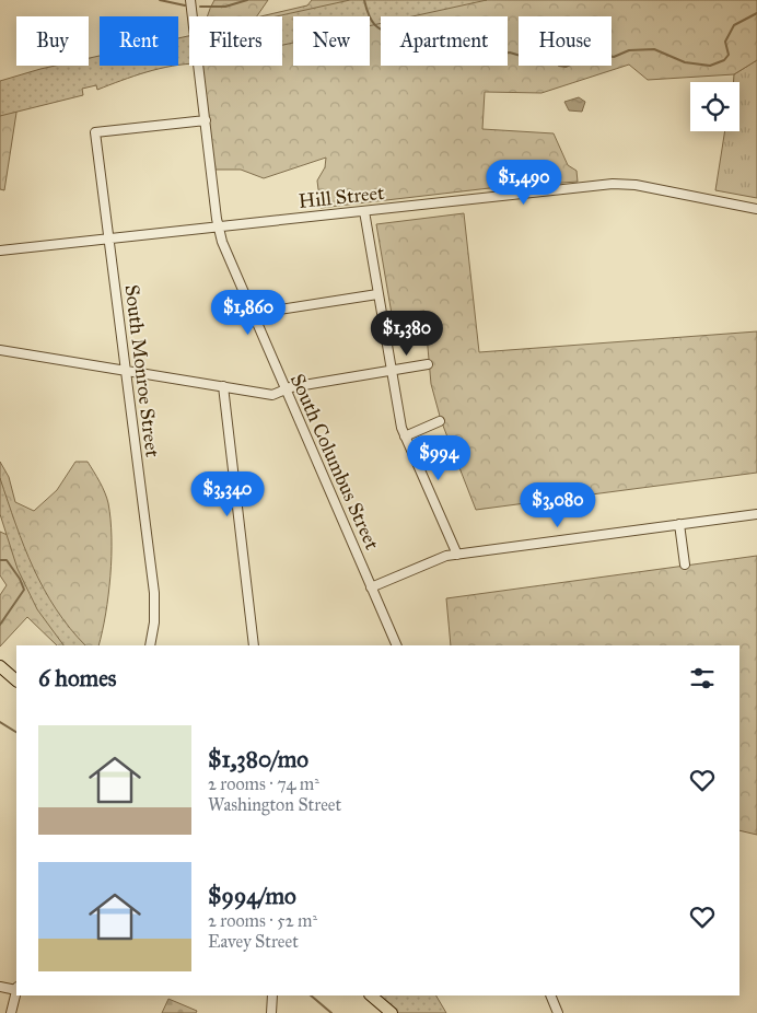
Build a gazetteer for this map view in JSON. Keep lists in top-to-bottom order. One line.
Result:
{"streets":{"street":["Hill Street","South Monroe Street","South Columbus Street"]},"crossings":[["Hill Street","South Monroe Street"],["Hill Street","South Columbus Street"],["South Monroe Street","South Columbus Street"]],"page":{"chip":["Buy","Rent","Filters","New","Apartment","House"],"price":["$1,490","$1,860","$1,380","$994","$3,340","$3,080"],"heading":"6 homes","list":[{"name":"$1,380/mo","note":"2 rooms · 74 m² · Washington Street"},{"name":"$994/mo","note":"2 rooms · 52 m² · Eavey Street"}]}}
